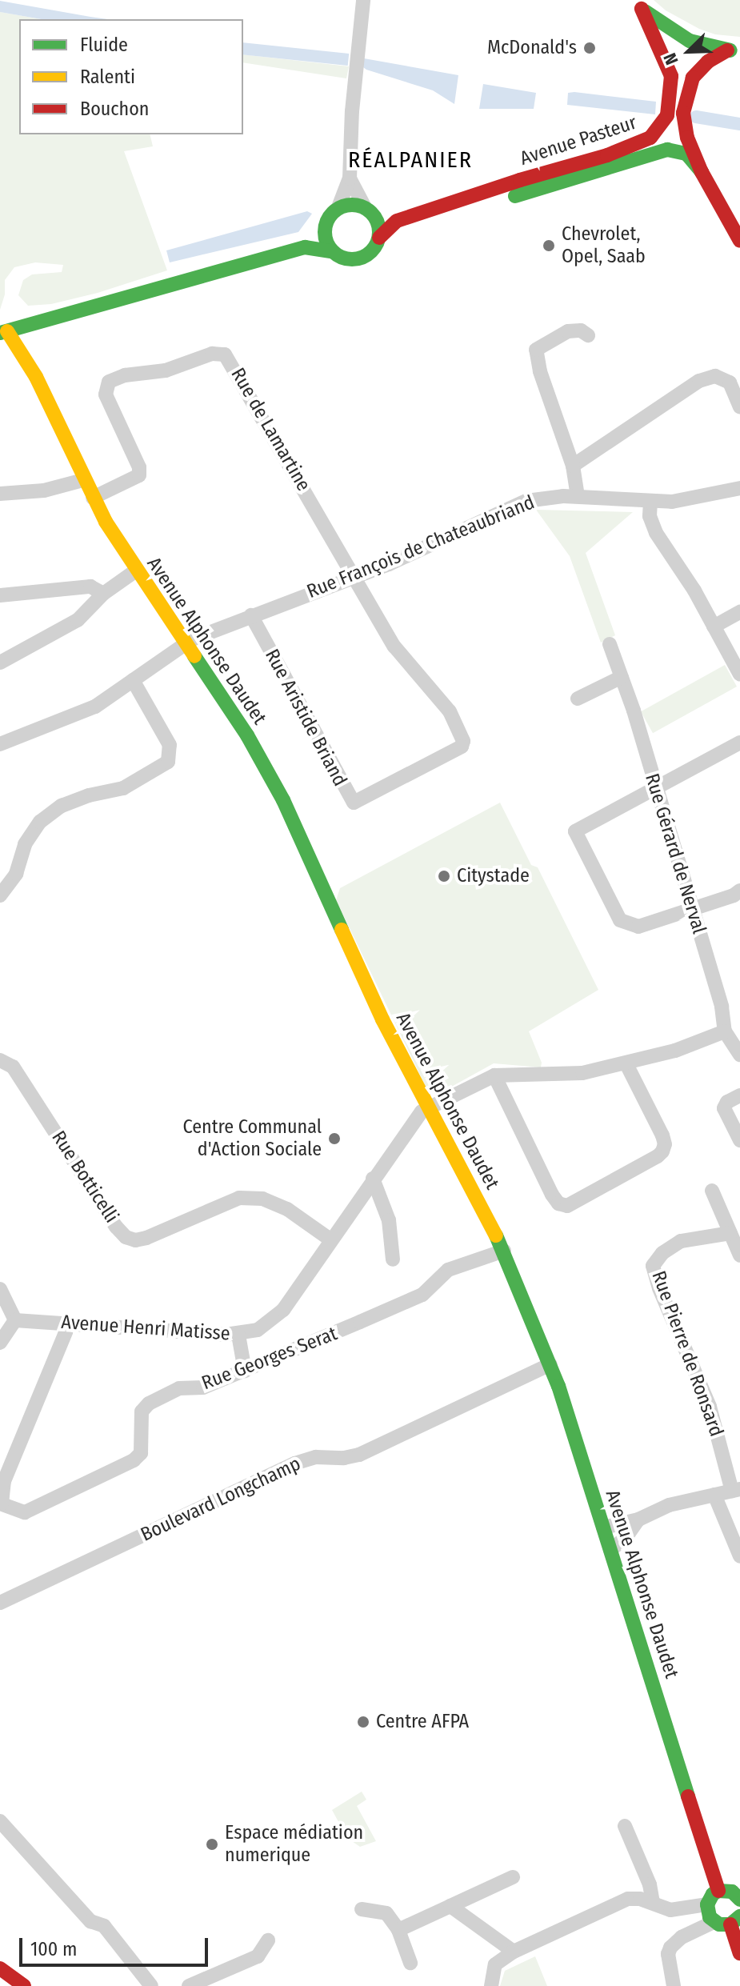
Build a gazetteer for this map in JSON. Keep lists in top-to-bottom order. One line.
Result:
{"streets":{"street":["Avenue Pasteur","Rue de Lamartine","Rue François de Chateaubriand","Avenue Alphonse Daudet","Rue Aristide Briand","Rue Gérard de Nerval","Rue Botticelli","Avenue Henri Matisse","Rue Pierre de Ronsard","Rue Georges Serat","Boulevard Longchamp"]},"crossings":[["Rue de Lamartine","Rue François de Chateaubriand"],["Rue de Lamartine","Avenue Alphonse Daudet"],["Rue de Lamartine","Rue Aristide Briand"],["Rue François de Chateaubriand","Avenue Alphonse Daudet"],["Rue François de Chateaubriand","Rue Aristide Briand"],["Avenue Alphonse Daudet","Avenue Henri Matisse"],["Avenue Alphonse Daudet","Rue Georges Serat"],["Avenue Alphonse Daudet","Boulevard Longchamp"],["Rue Botticelli","Avenue Henri Matisse"]],"districts":["RÉALPANIER"],"places":["McDonald's","Chevrolet, Opel, Saab","Citystade","Centre Communal d'Action Sociale","Centre AFPA","Espace médiation numerique"],"legend":["Fluide","Ralenti","Bouchon"],"scale_bar":"100 m","north":"bottom left"}
